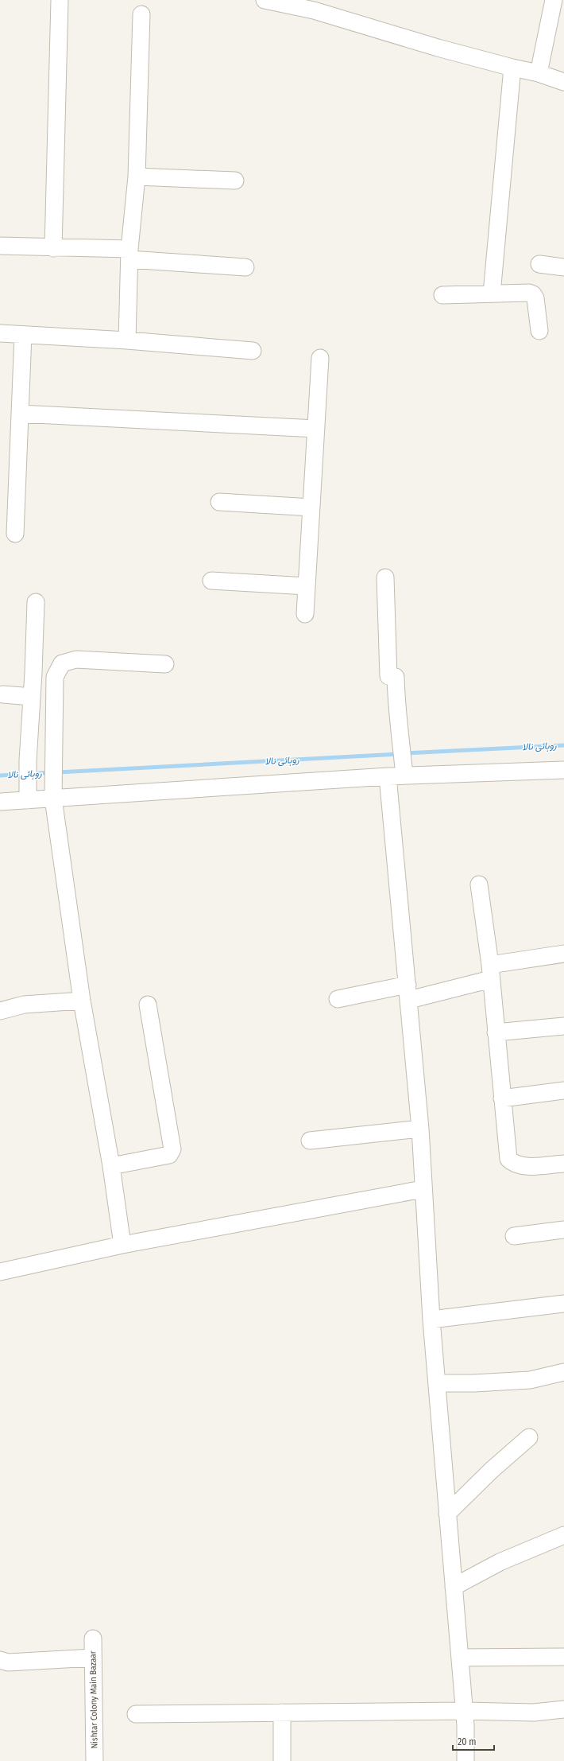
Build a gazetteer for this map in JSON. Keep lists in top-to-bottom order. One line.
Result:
{"streets":{"street":["Nishtar Colony Main Bazaar"]},"water":["روہائی نالا"],"scale_bar":"20 m"}
